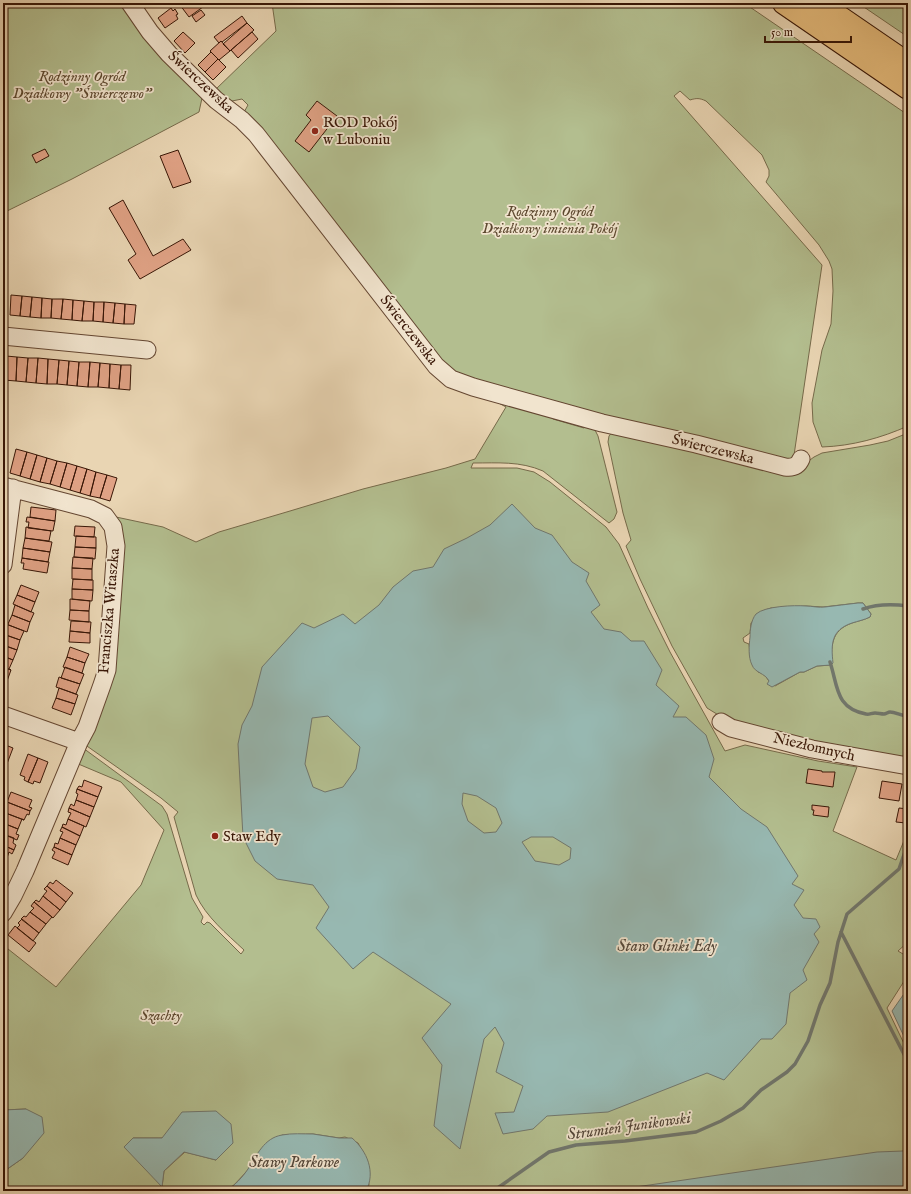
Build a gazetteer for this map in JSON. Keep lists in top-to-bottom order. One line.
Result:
{"streets":{"street":["Świerczewska","Franciszka Witaszka","Niezłomnych"]},"water":["Staw Glinki Edy","Strumień Junikowski","Stawy Parkowe"],"parks":["Rodzinny Ogród Działkowy \"Świerczewo\"","Rodzinny Ogród Działkowy imienia Pokój","Szachty"],"places":["ROD Pokój w Luboniu","Staw Edy"],"scale_bar":"50 m"}
